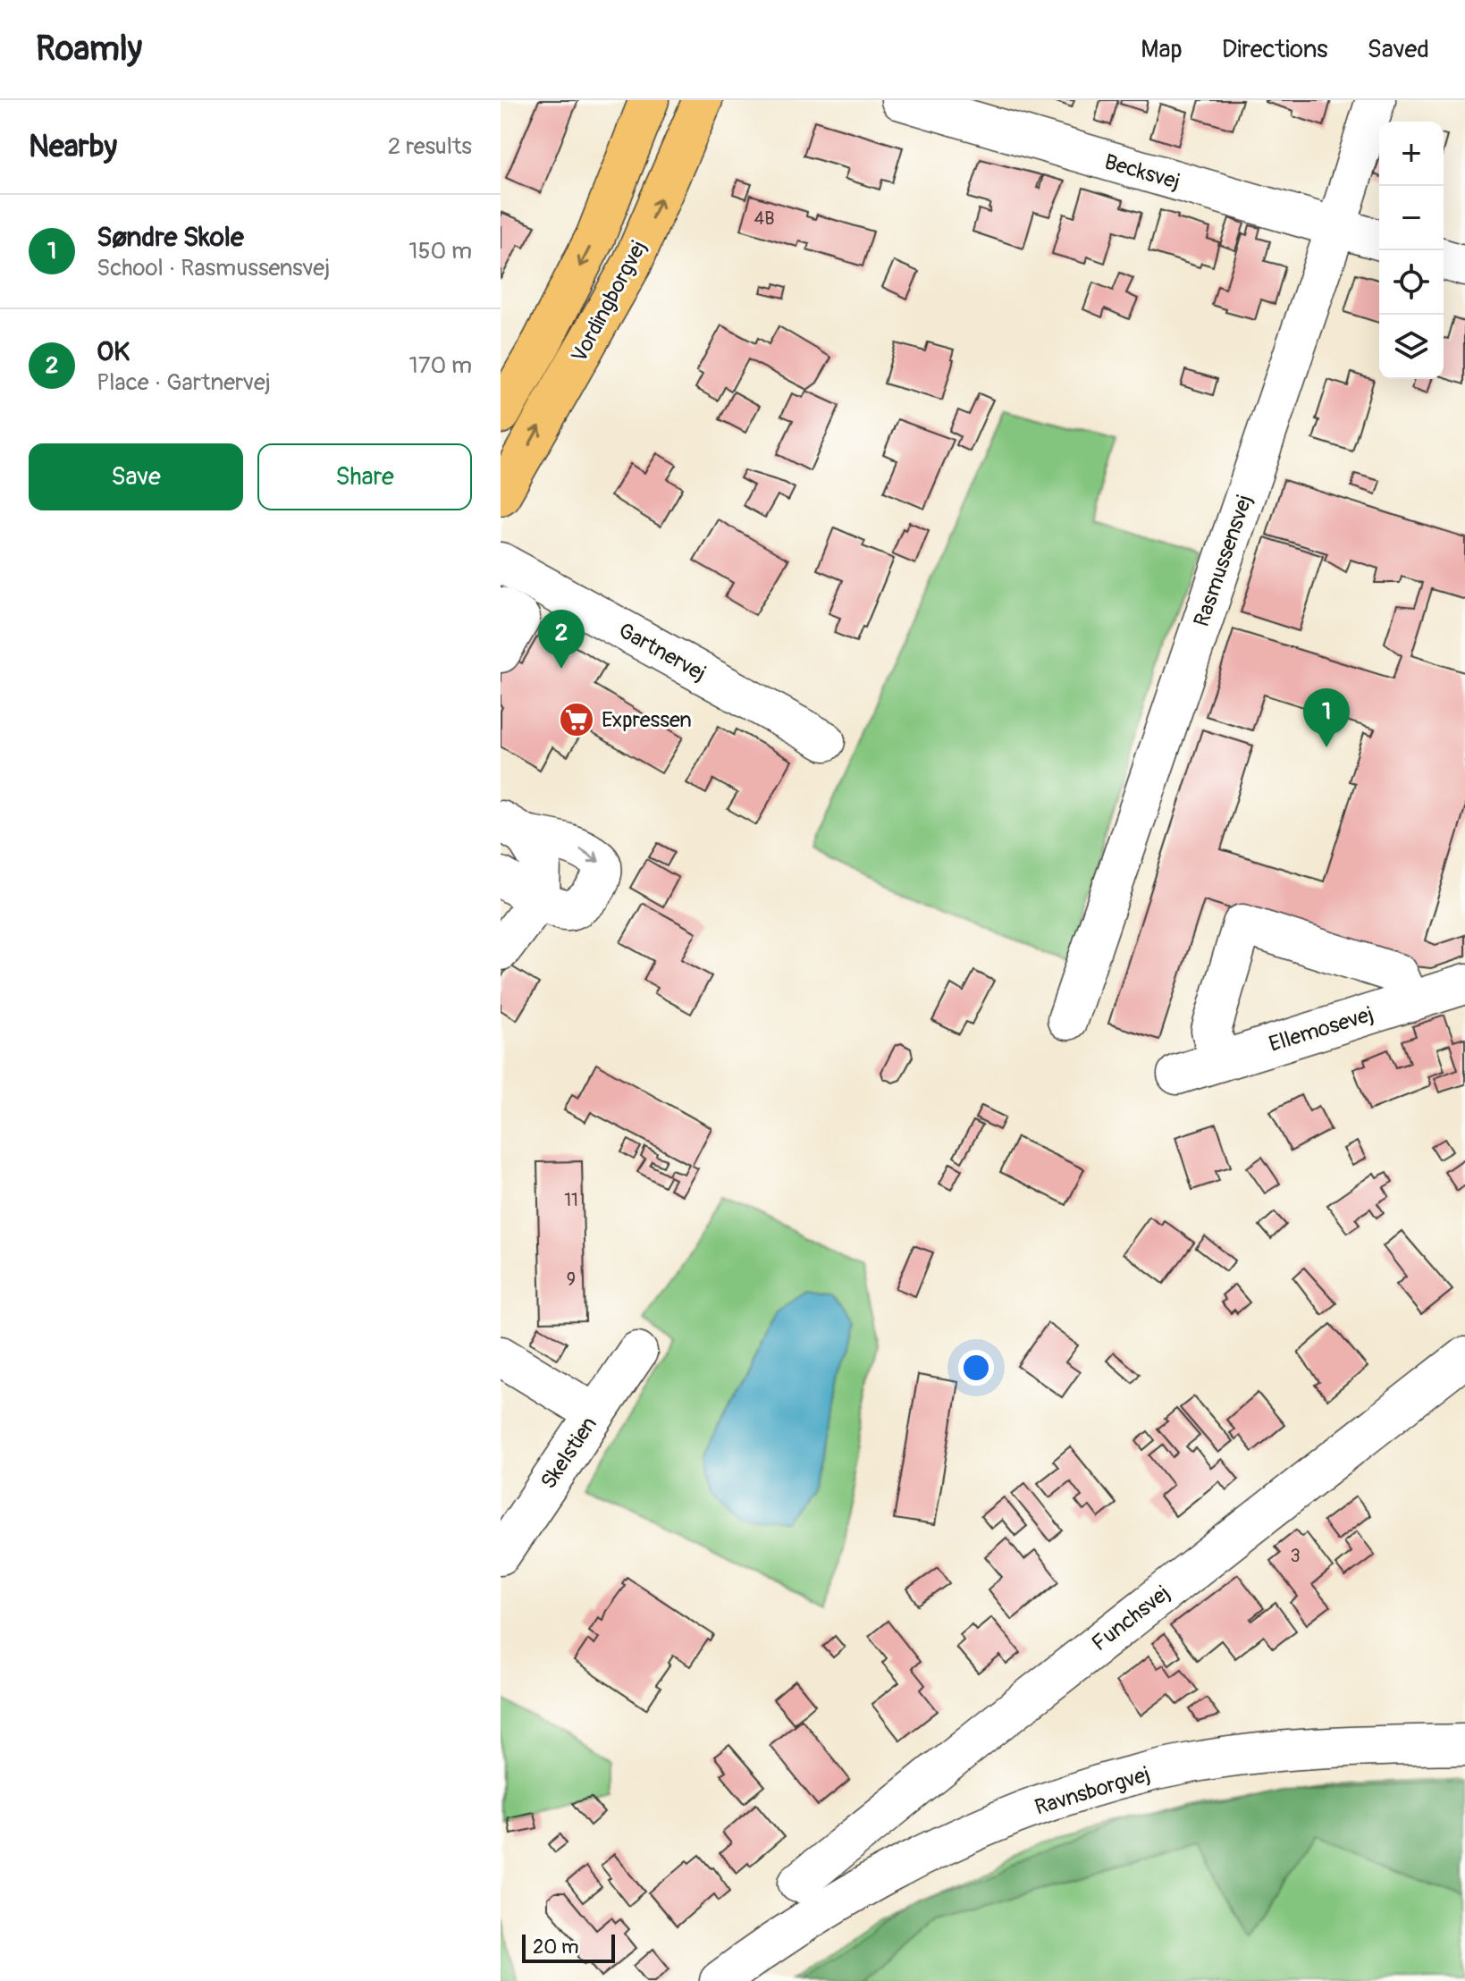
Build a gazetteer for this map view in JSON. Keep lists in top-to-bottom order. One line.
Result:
{"streets":{"main road":["Vordingborgvej"],"street":["Becksvej","Rasmussensvej","Gartnervej","Ellemosevej","Skelstien","Funchsvej","Ravnsborgvej"]},"crossings":[["Becksvej","Rasmussensvej"]],"places":{"supermarket":["Expressen"]},"house_numbers":["4B","11","9","3"],"scale_bar":"20 m","page":{"header":"Roamly","nav":["Map","Directions","Saved"],"heading":["Nearby","2 results"],"map_buttons":["+","−"],"list":[{"mark":"1","name":"Søndre Skole","note":"School · Rasmussensvej","value":"150 m"},{"mark":"2","name":"OK","note":"Place · Gartnervej","value":"170 m"}],"buttons":["Save","Share"],"pins":["2","1"],"scale":"20 m"}}
